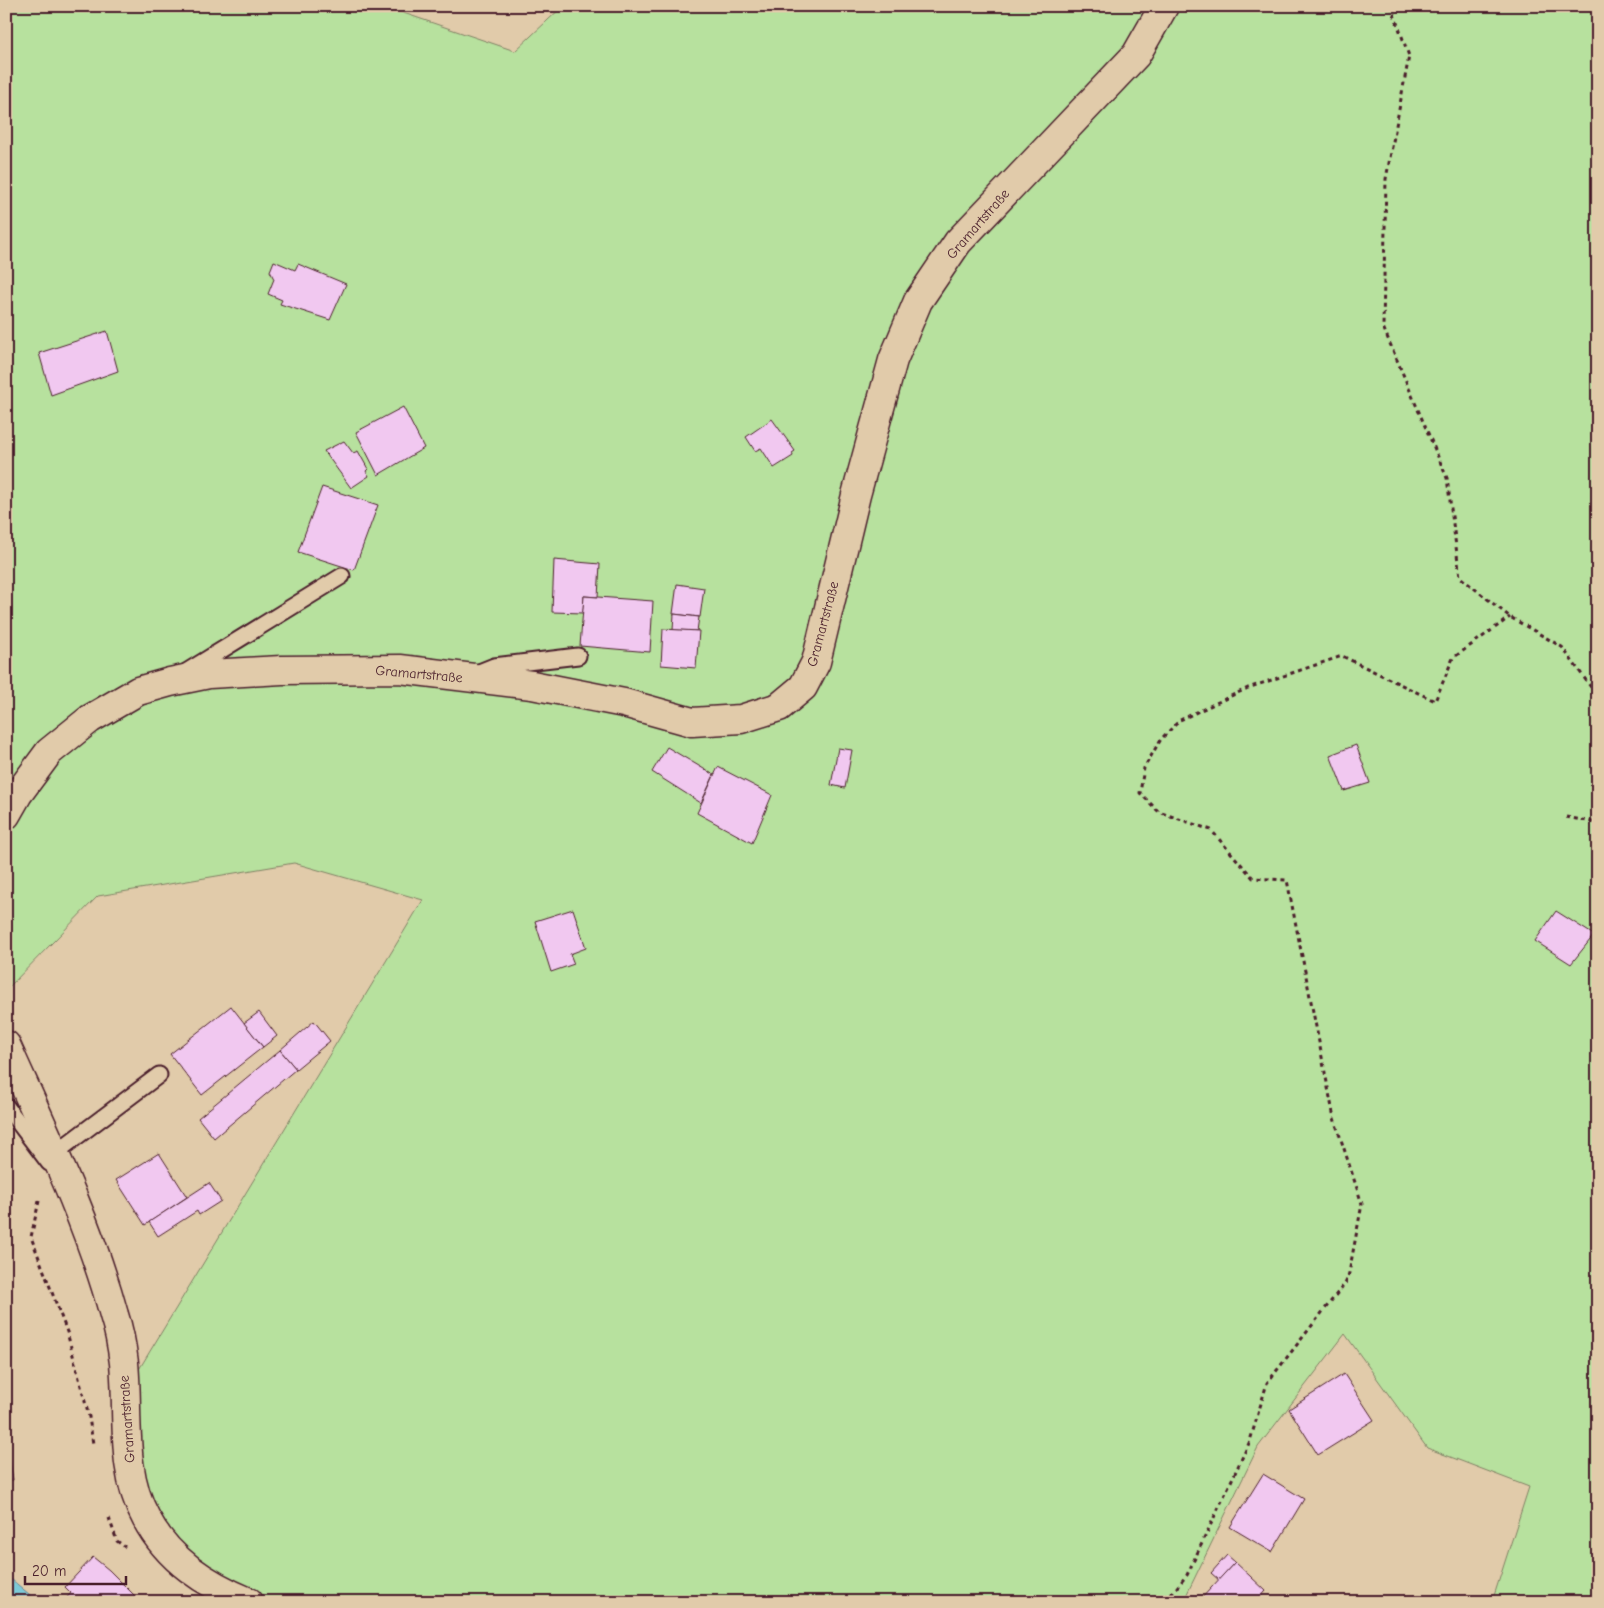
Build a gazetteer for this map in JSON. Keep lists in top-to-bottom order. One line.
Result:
{"streets":{"street":["Gramartstraße"]},"scale_bar":"20 m"}
